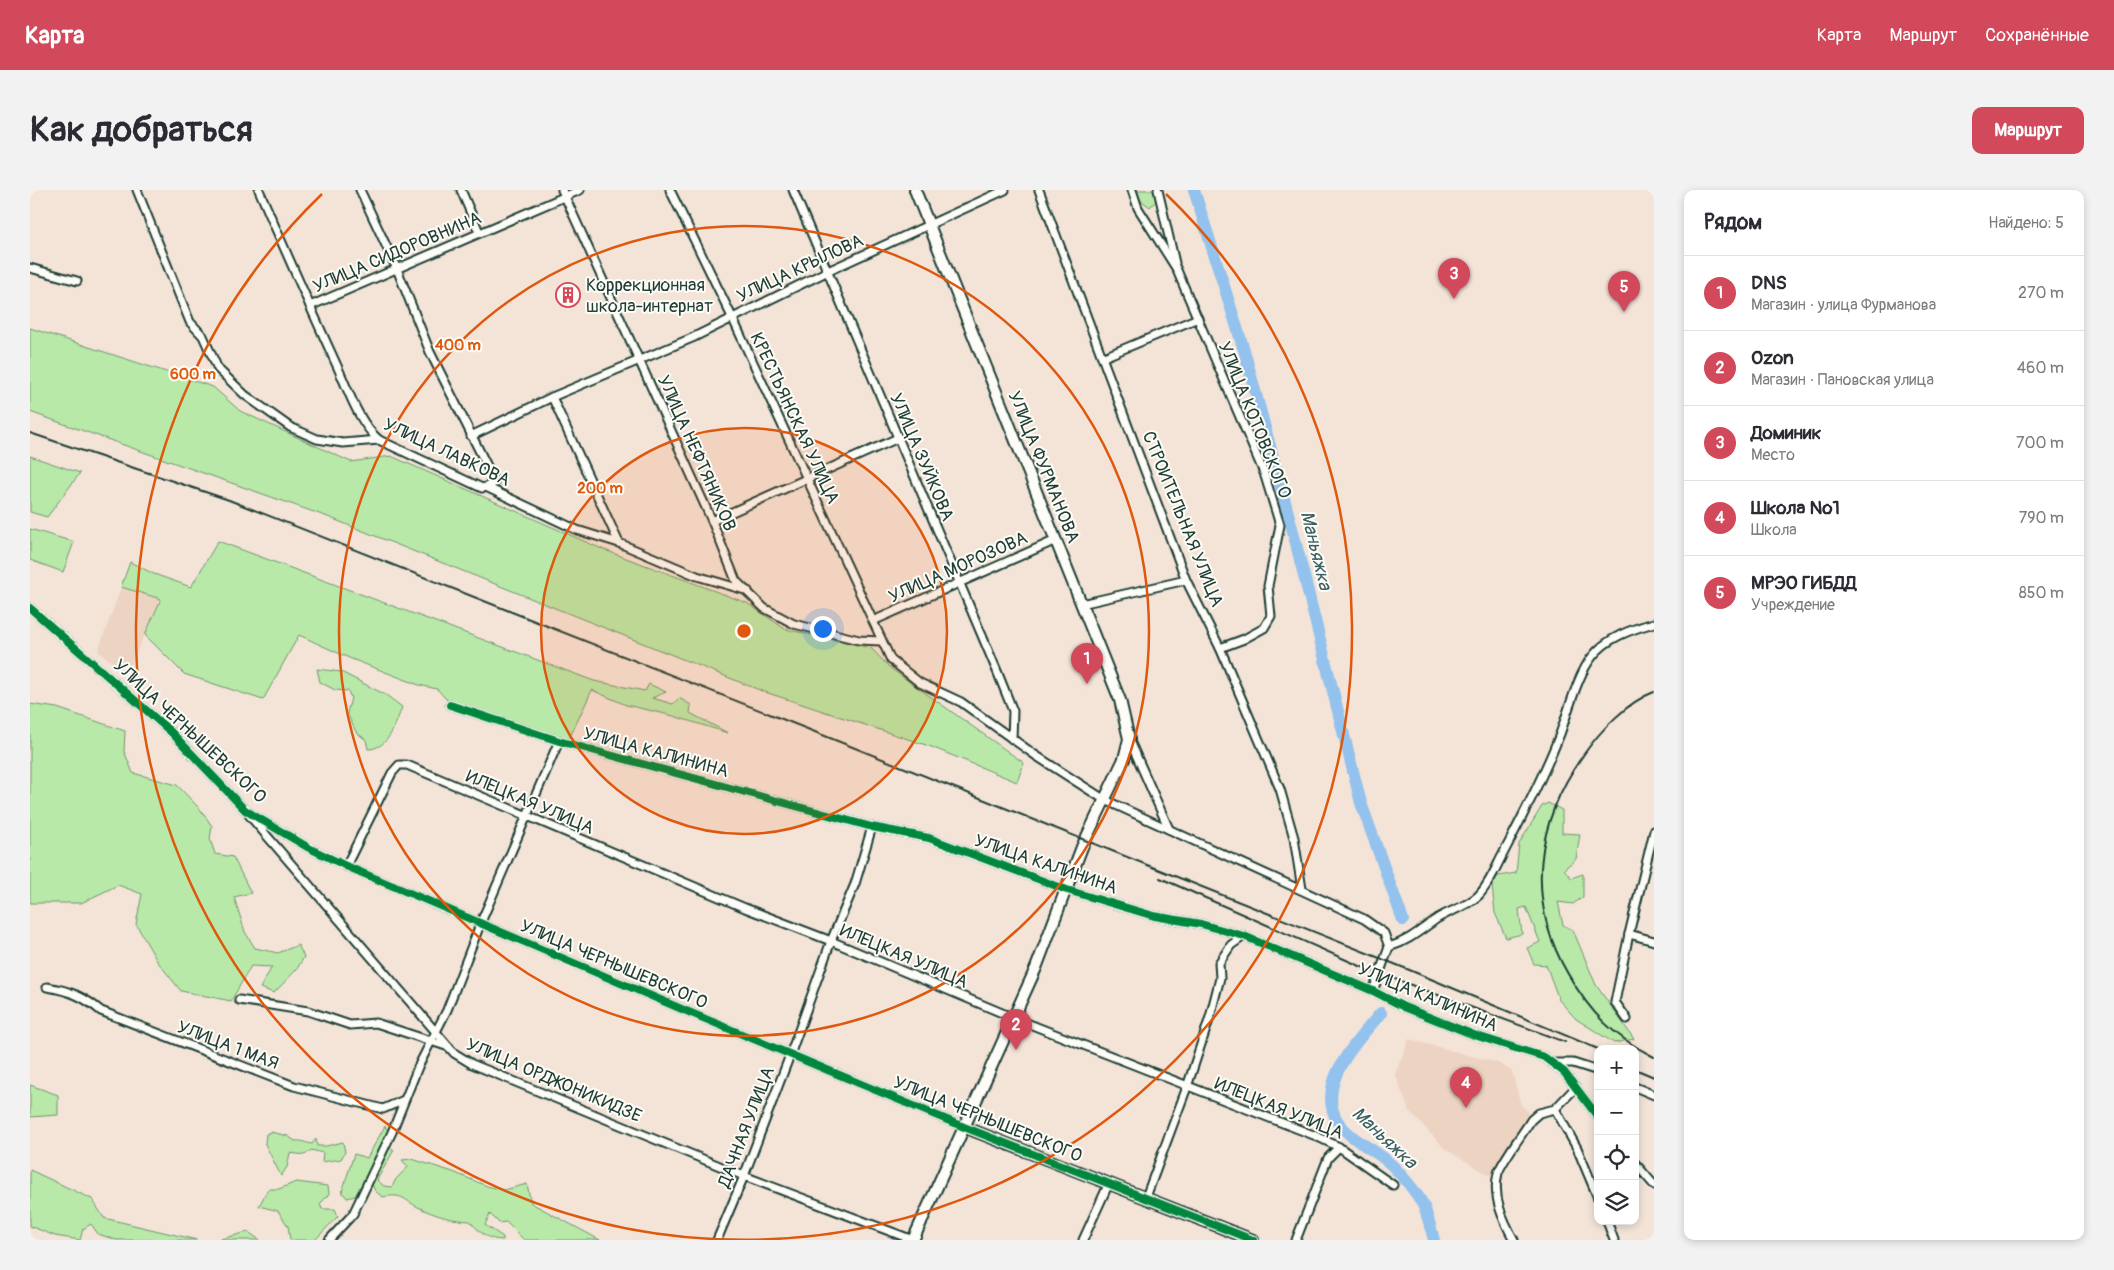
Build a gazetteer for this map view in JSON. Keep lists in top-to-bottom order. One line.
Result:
{"streets":{"main road":["УЛИЦА ФУРМАНОВА","УЛИЦА ЧЕРНЫШЕВСКОГО"],"street":["УЛИЦА СИДОРОВНИНА","УЛИЦА КРЫЛОВА","КРЕСТЬЯНСКАЯ УЛИЦА","УЛИЦА КОТОВСКОГО","УЛИЦА ЛАВКОВА","УЛИЦА НЕФТЯНИКОВ","УЛИЦА ЗУЙКОВА","СТРОИТЕЛЬНАЯ УЛИЦА","УЛИЦА МОРОЗОВА","УЛИЦА КАЛИНИНА","ИЛЕЦКАЯ УЛИЦА","УЛИЦА 1 МАЯ","УЛИЦА ОРДЖОНИКИДЗЕ","ДАЧНАЯ УЛИЦА"]},"crossings":[["УЛИЦА СИДОРОВНИНА","УЛИЦА ЛАВКОВА"],["УЛИЦА СИДОРОВНИНА","УЛИЦА НЕФТЯНИКОВ"],["УЛИЦА КРЫЛОВА","КРЕСТЬЯНСКАЯ УЛИЦА"],["УЛИЦА КРЫЛОВА","УЛИЦА НЕФТЯНИКОВ"],["УЛИЦА КРЫЛОВА","УЛИЦА ЗУЙКОВА"],["УЛИЦА КРЫЛОВА","УЛИЦА ФУРМАНОВА"],["КРЕСТЬЯНСКАЯ УЛИЦА","УЛИЦА НЕФТЯНИКОВ"],["КРЕСТЬЯНСКАЯ УЛИЦА","УЛИЦА ЗУЙКОВА"],["КРЕСТЬЯНСКАЯ УЛИЦА","УЛИЦА МОРОЗОВА"],["УЛИЦА КОТОВСКОГО","СТРОИТЕЛЬНАЯ УЛИЦА"],["УЛИЦА ЛАВКОВА","УЛИЦА НЕФТЯНИКОВ"],["УЛИЦА ЗУЙКОВА","УЛИЦА МОРОЗОВА"],["УЛИЦА ФУРМАНОВА","УЛИЦА МОРОЗОВА"],["УЛИЦА ФУРМАНОВА","УЛИЦА ЧЕРНЫШЕВСКОГО"],["УЛИЦА ФУРМАНОВА","УЛИЦА КАЛИНИНА"],["УЛИЦА ФУРМАНОВА","ИЛЕЦКАЯ УЛИЦА"],["УЛИЦА ФУРМАНОВА","УЛИЦА ОРДЖОНИКИДЗЕ"],["УЛИЦА ЧЕРНЫШЕВСКОГО","ИЛЕЦКАЯ УЛИЦА"],["УЛИЦА ЧЕРНЫШЕВСКОГО","УЛИЦА ОРДЖОНИКИДЗЕ"],["УЛИЦА ЧЕРНЫШЕВСКОГО","ДАЧНАЯ УЛИЦА"],["УЛИЦА КАЛИНИНА","ДАЧНАЯ УЛИЦА"],["ИЛЕЦКАЯ УЛИЦА","ДАЧНАЯ УЛИЦА"],["УЛИЦА ОРДЖОНИКИДЗЕ","ДАЧНАЯ УЛИЦА"]],"water":["Маньяжка"],"places":{"building":["Коррекционная школа-интернат"]},"page":{"header":"Карта","nav":["Карта","Маршрут","Сохранённые"],"buttons":"Маршрут","title":"Как добраться","heading":["Рядом","Найдено: 5"],"list":[{"mark":"1","name":"DNS","note":"Магазин · улица Фурманова","value":"270 m"},{"mark":"2","name":"Ozon","note":"Магазин · Пановская улица","value":"460 m"},{"mark":"3","name":"Доминик","note":"Место","value":"700 m"},{"mark":"4","name":"Школа №1","note":"Школа","value":"790 m"},{"mark":"5","name":"МРЭО ГИБДД","note":"Учреждение","value":"850 m"}],"pins":["3","5","1","2","4"],"map_buttons":["+","−"]},"rings":["400 m","600 m","200 m"]}
